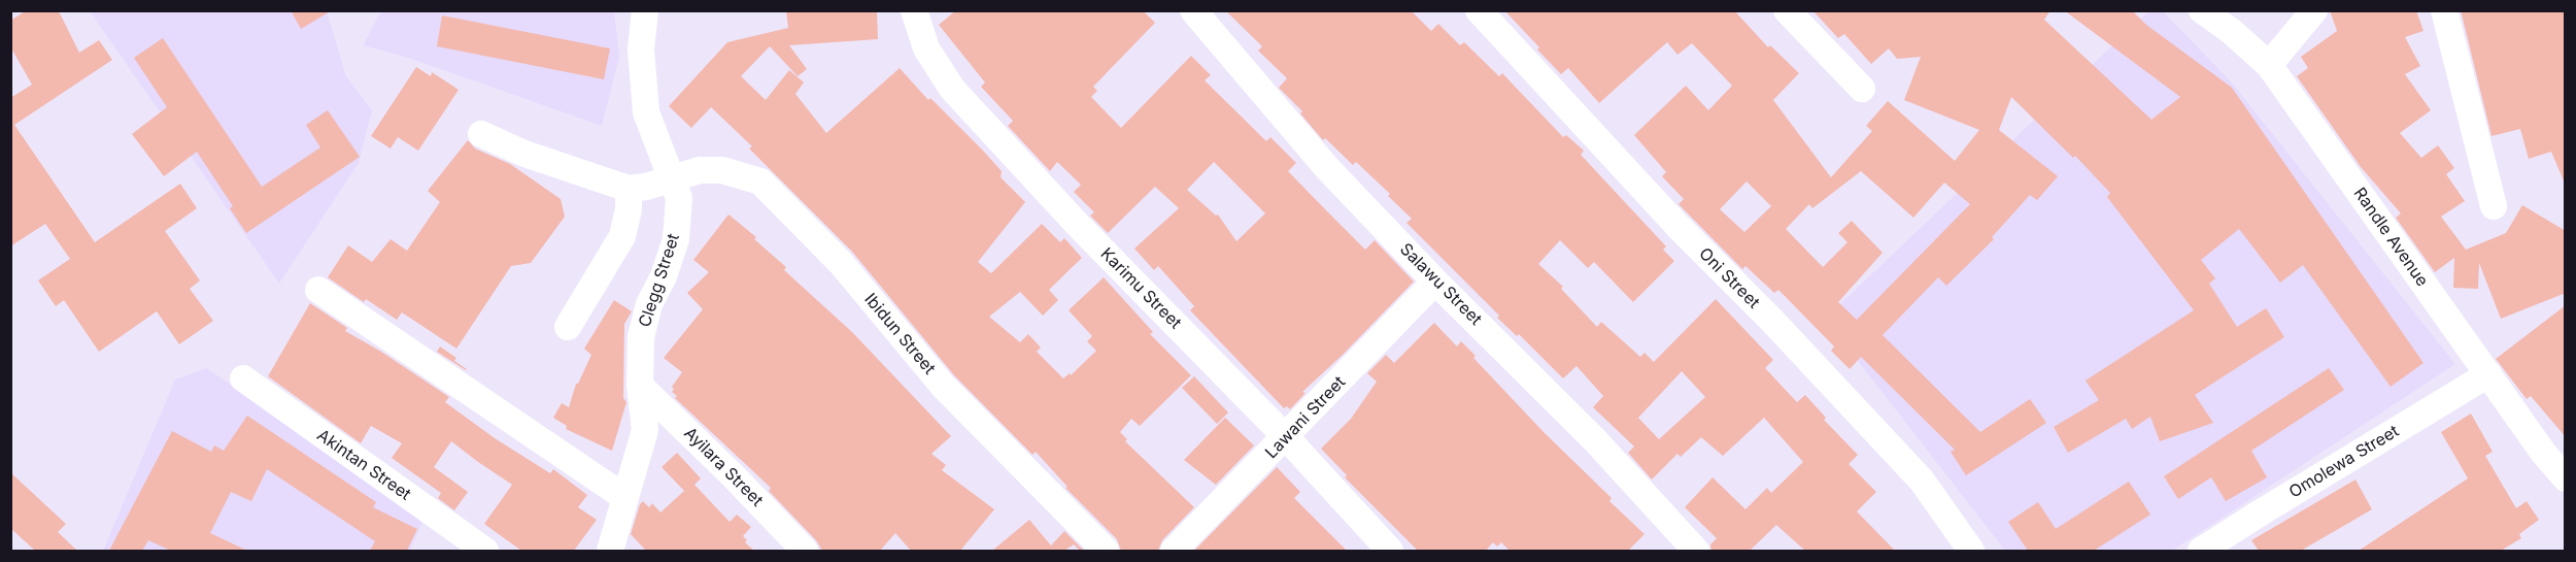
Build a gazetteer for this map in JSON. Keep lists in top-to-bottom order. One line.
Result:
{"streets":{"street":["Randle Avenue","Oni Street","Clegg Street","Salawu Street","Karimu Street","Ibidun Street","Lawani Street","Omolewa Street","Akintan Street","Ayilara Street"]},"crossings":[["Randle Avenue","Omolewa Street"],["Clegg Street","Ibidun Street"],["Clegg Street","Ayilara Street"],["Salawu Street","Lawani Street"],["Karimu Street","Lawani Street"]]}
